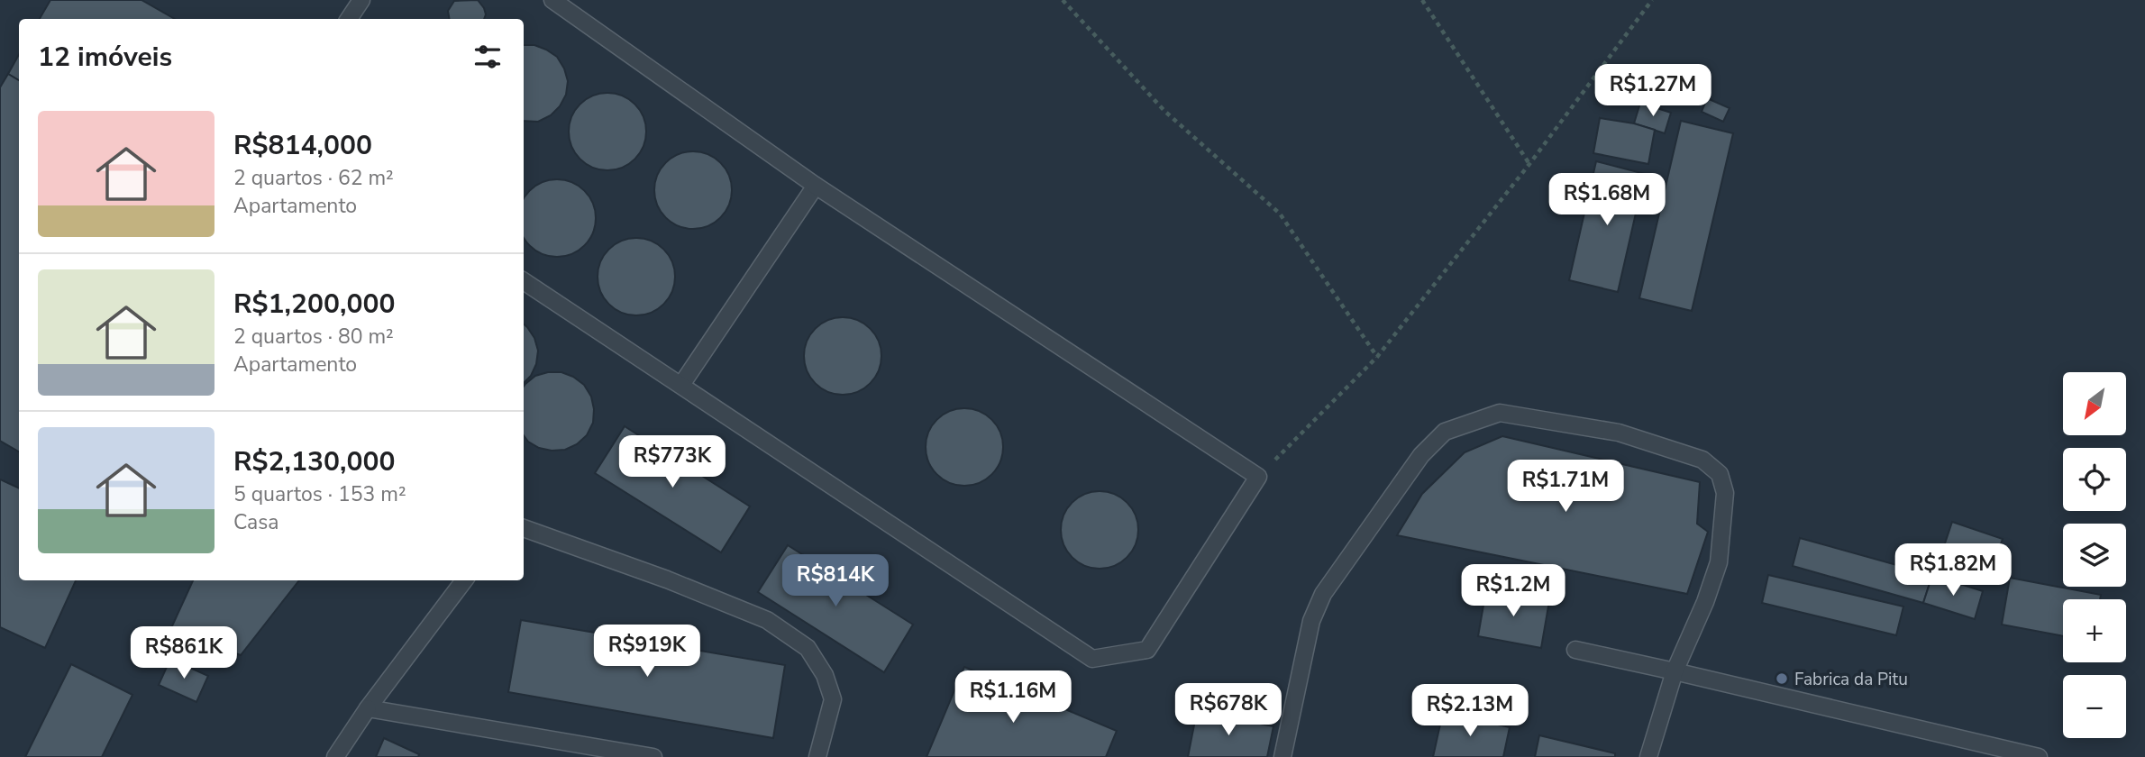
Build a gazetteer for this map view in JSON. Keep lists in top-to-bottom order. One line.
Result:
{"places":["Fabrica da Pitu"],"north":"bottom left","page":{"heading":"12 imóveis","price":["R$1.27M","R$1.68M","R$773K","R$1.71M","R$1.82M","R$814K","R$1.2M","R$919K","R$861K","R$1.16M","R$678K","R$2.13M"],"list":[{"name":"R$814,000","note":"2 quartos · 62 m² · Apartamento"},{"name":"R$1,200,000","note":"2 quartos · 80 m² · Apartamento"},{"name":"R$2,130,000","note":"5 quartos · 153 m² · Casa"}],"map_buttons":["+","−"]}}
